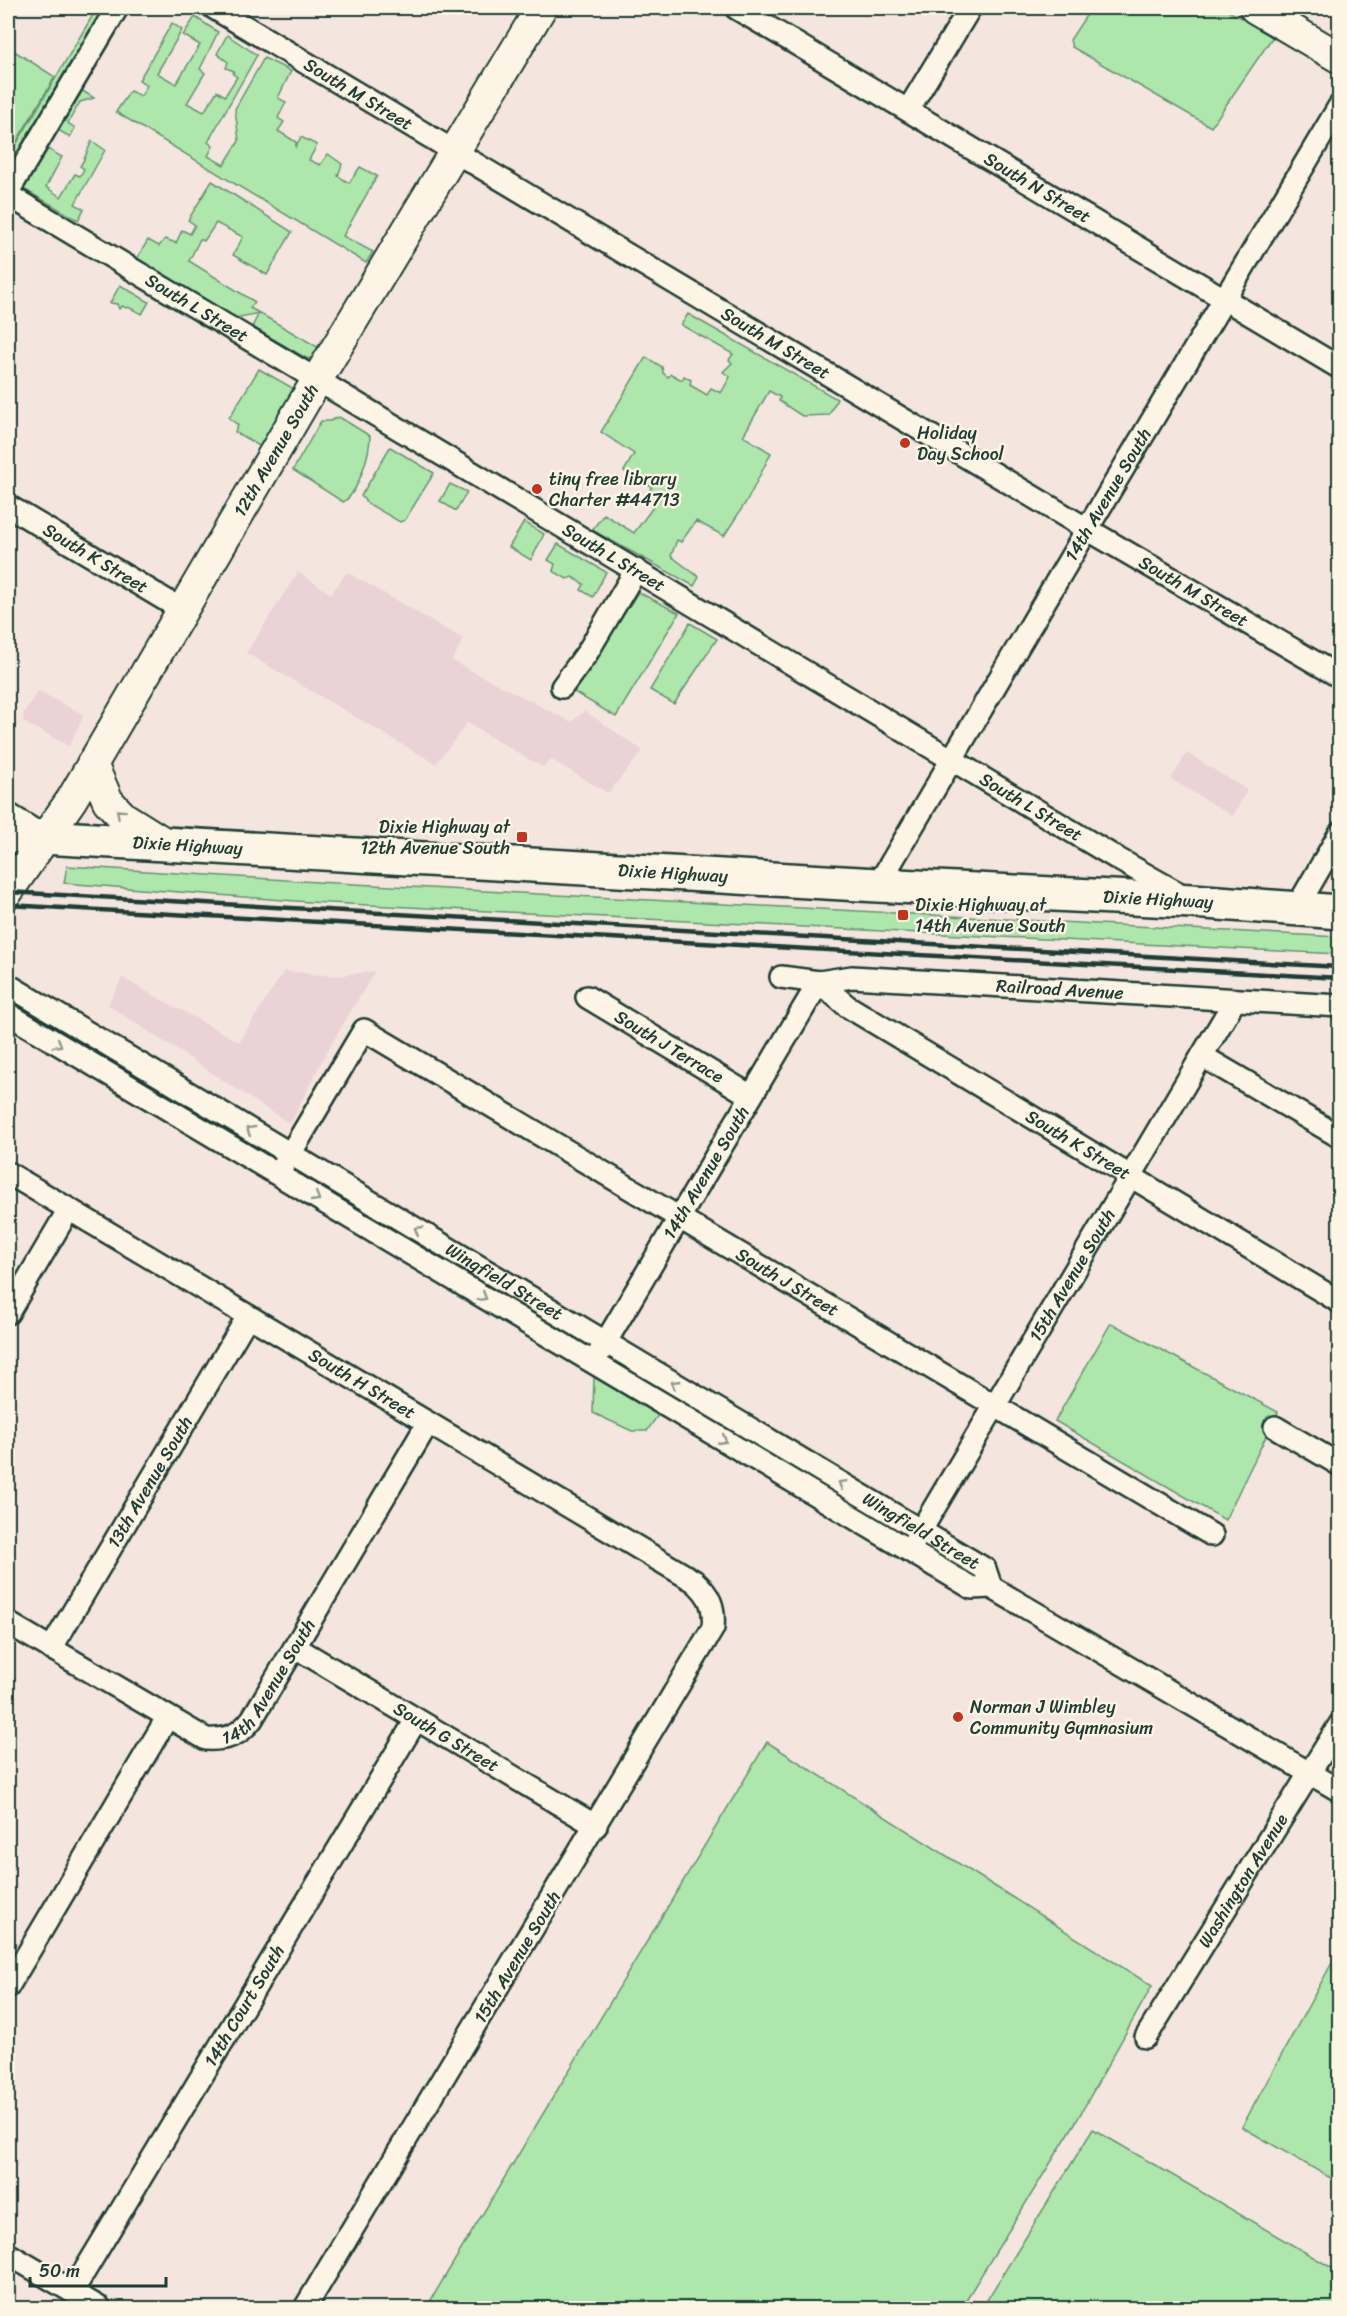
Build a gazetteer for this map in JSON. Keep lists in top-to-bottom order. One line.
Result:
{"streets":{"main road":["Dixie Highway"],"street":["South M Street","South N Street","South L Street","12th Avenue South","14th Avenue South","South K Street","Railroad Avenue","South J Terrace","15th Avenue South","Wingfield Street","South J Street","South H Street","13th Avenue South","South G Street","Washington Avenue","14th Court South"]},"crossings":[["South M Street","12th Avenue South"],["South M Street","14th Avenue South"],["South N Street","14th Avenue South"],["South L Street","12th Avenue South"],["South L Street","14th Avenue South"],["South L Street","Dixie Highway"],["12th Avenue South","South K Street"],["12th Avenue South","Dixie Highway"],["14th Avenue South","South K Street"],["14th Avenue South","Dixie Highway"],["14th Avenue South","Railroad Avenue"],["14th Avenue South","South J Terrace"],["14th Avenue South","Wingfield Street"],["14th Avenue South","South J Street"],["14th Avenue South","South H Street"],["14th Avenue South","South G Street"],["South K Street","Railroad Avenue"],["South K Street","15th Avenue South"],["Railroad Avenue","15th Avenue South"],["15th Avenue South","Wingfield Street"],["15th Avenue South","South J Street"],["15th Avenue South","South H Street"],["15th Avenue South","South G Street"],["Wingfield Street","South J Street"],["Wingfield Street","Washington Avenue"],["South H Street","13th Avenue South"],["South G Street","14th Court South"]],"places":{"other":["Holiday Day School","tiny free library Charter #44713","Norman J Wimbley Community Gymnasium"],"transit":["Dixie Highway at 12th Avenue South","Dixie Highway at 14th Avenue South"]},"scale_bar":"50 m"}
